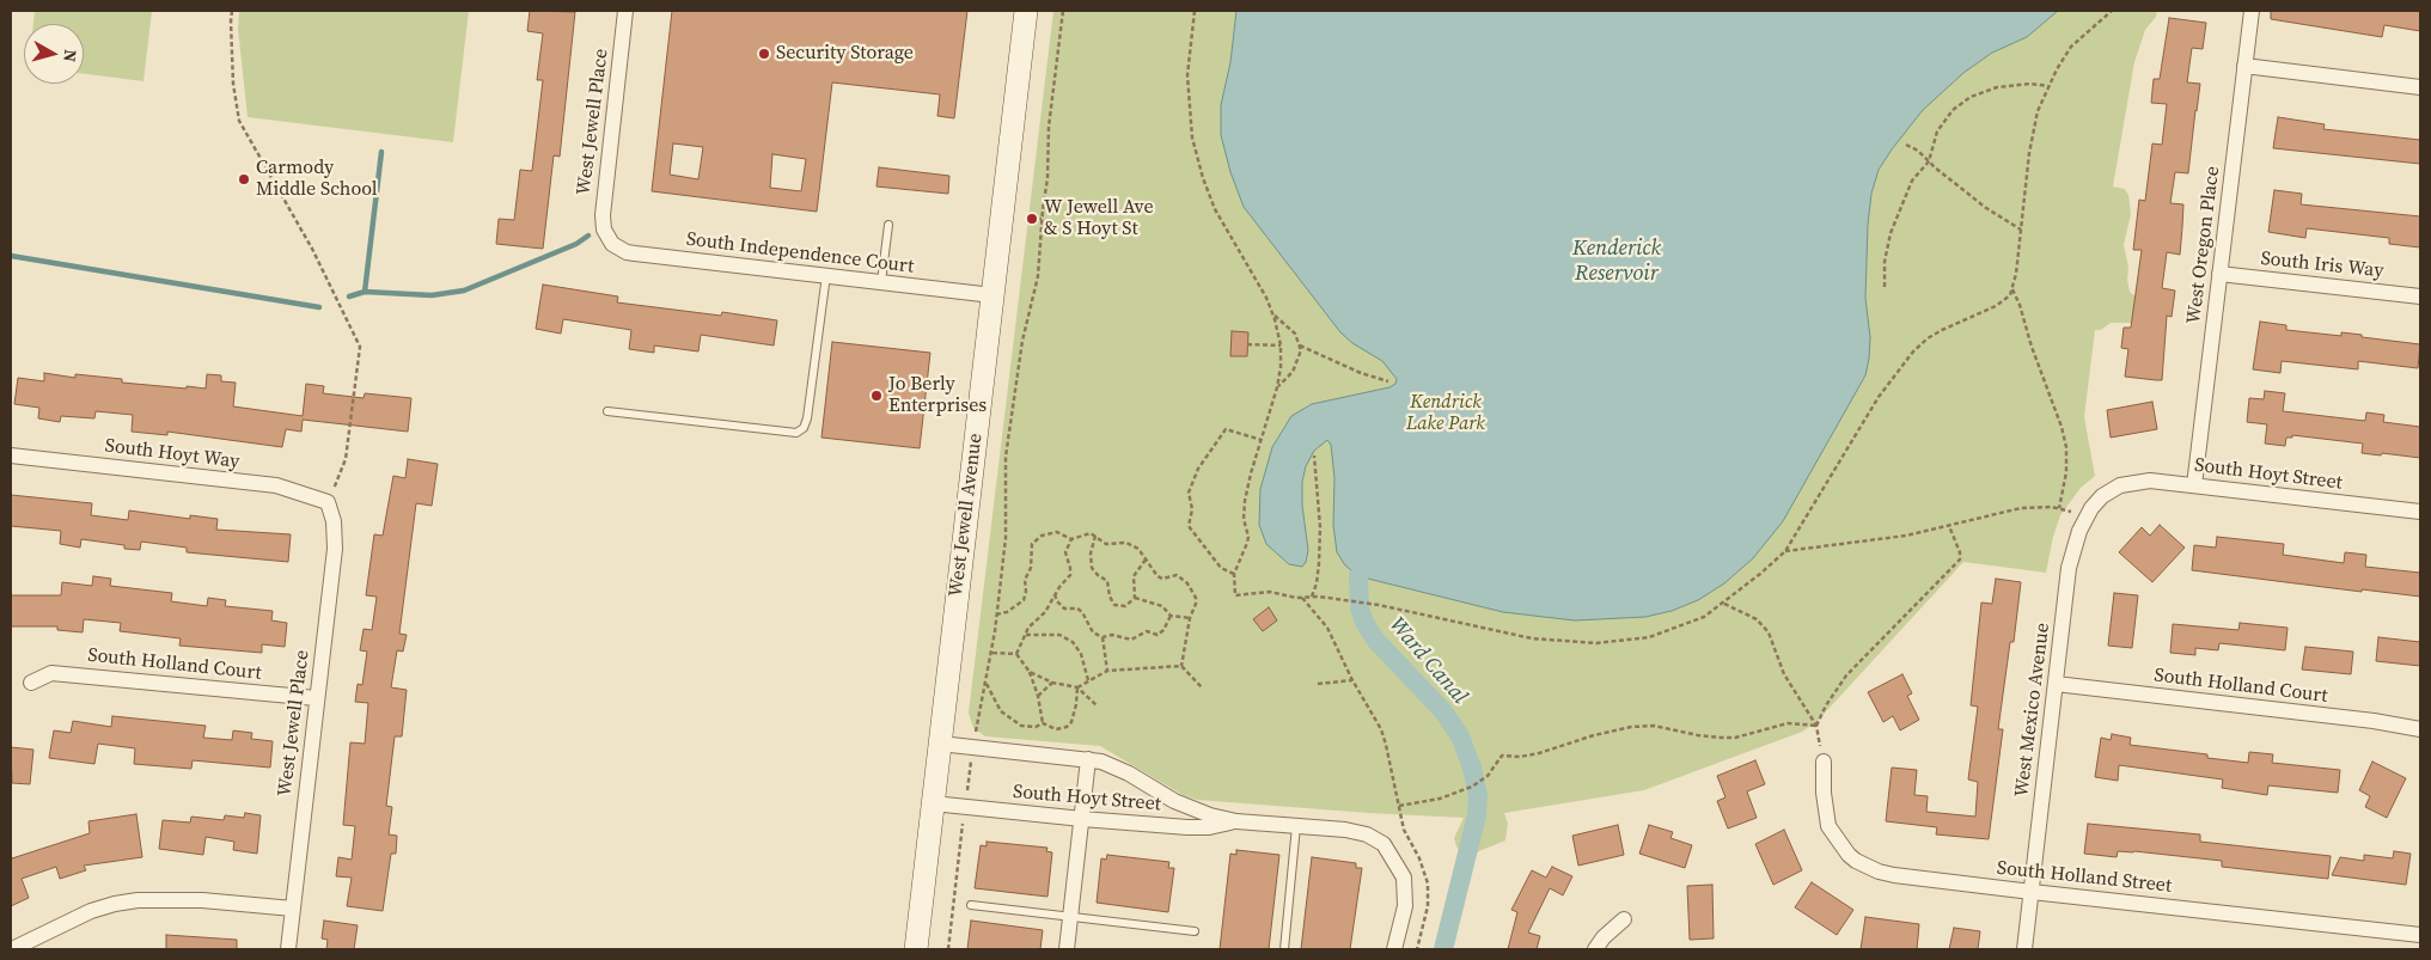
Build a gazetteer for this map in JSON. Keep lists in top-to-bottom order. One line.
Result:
{"streets":{"main road":["West Jewell Avenue"],"street":["West Jewell Place","West Oregon Place","South Independence Court","South Iris Way","South Hoyt Way","South Hoyt Street","South Holland Court","West Mexico Avenue","South Holland Street"]},"crossings":[["West Jewell Place","South Independence Court"],["West Jewell Place","South Hoyt Way"],["West Jewell Place","South Holland Court"],["West Oregon Place","South Iris Way"],["West Oregon Place","South Hoyt Street"],["South Independence Court","West Jewell Avenue"],["South Hoyt Street","West Jewell Avenue"],["South Hoyt Street","West Mexico Avenue"],["South Holland Court","West Mexico Avenue"],["West Mexico Avenue","South Holland Street"]],"water":["Kenderick Reservoir","Ward Canal"],"parks":["Kendrick Lake Park"],"places":["Security Storage","Carmody Middle School","W Jewell Ave & S Hoyt St","Jo Berly Enterprises"],"north":"right"}
